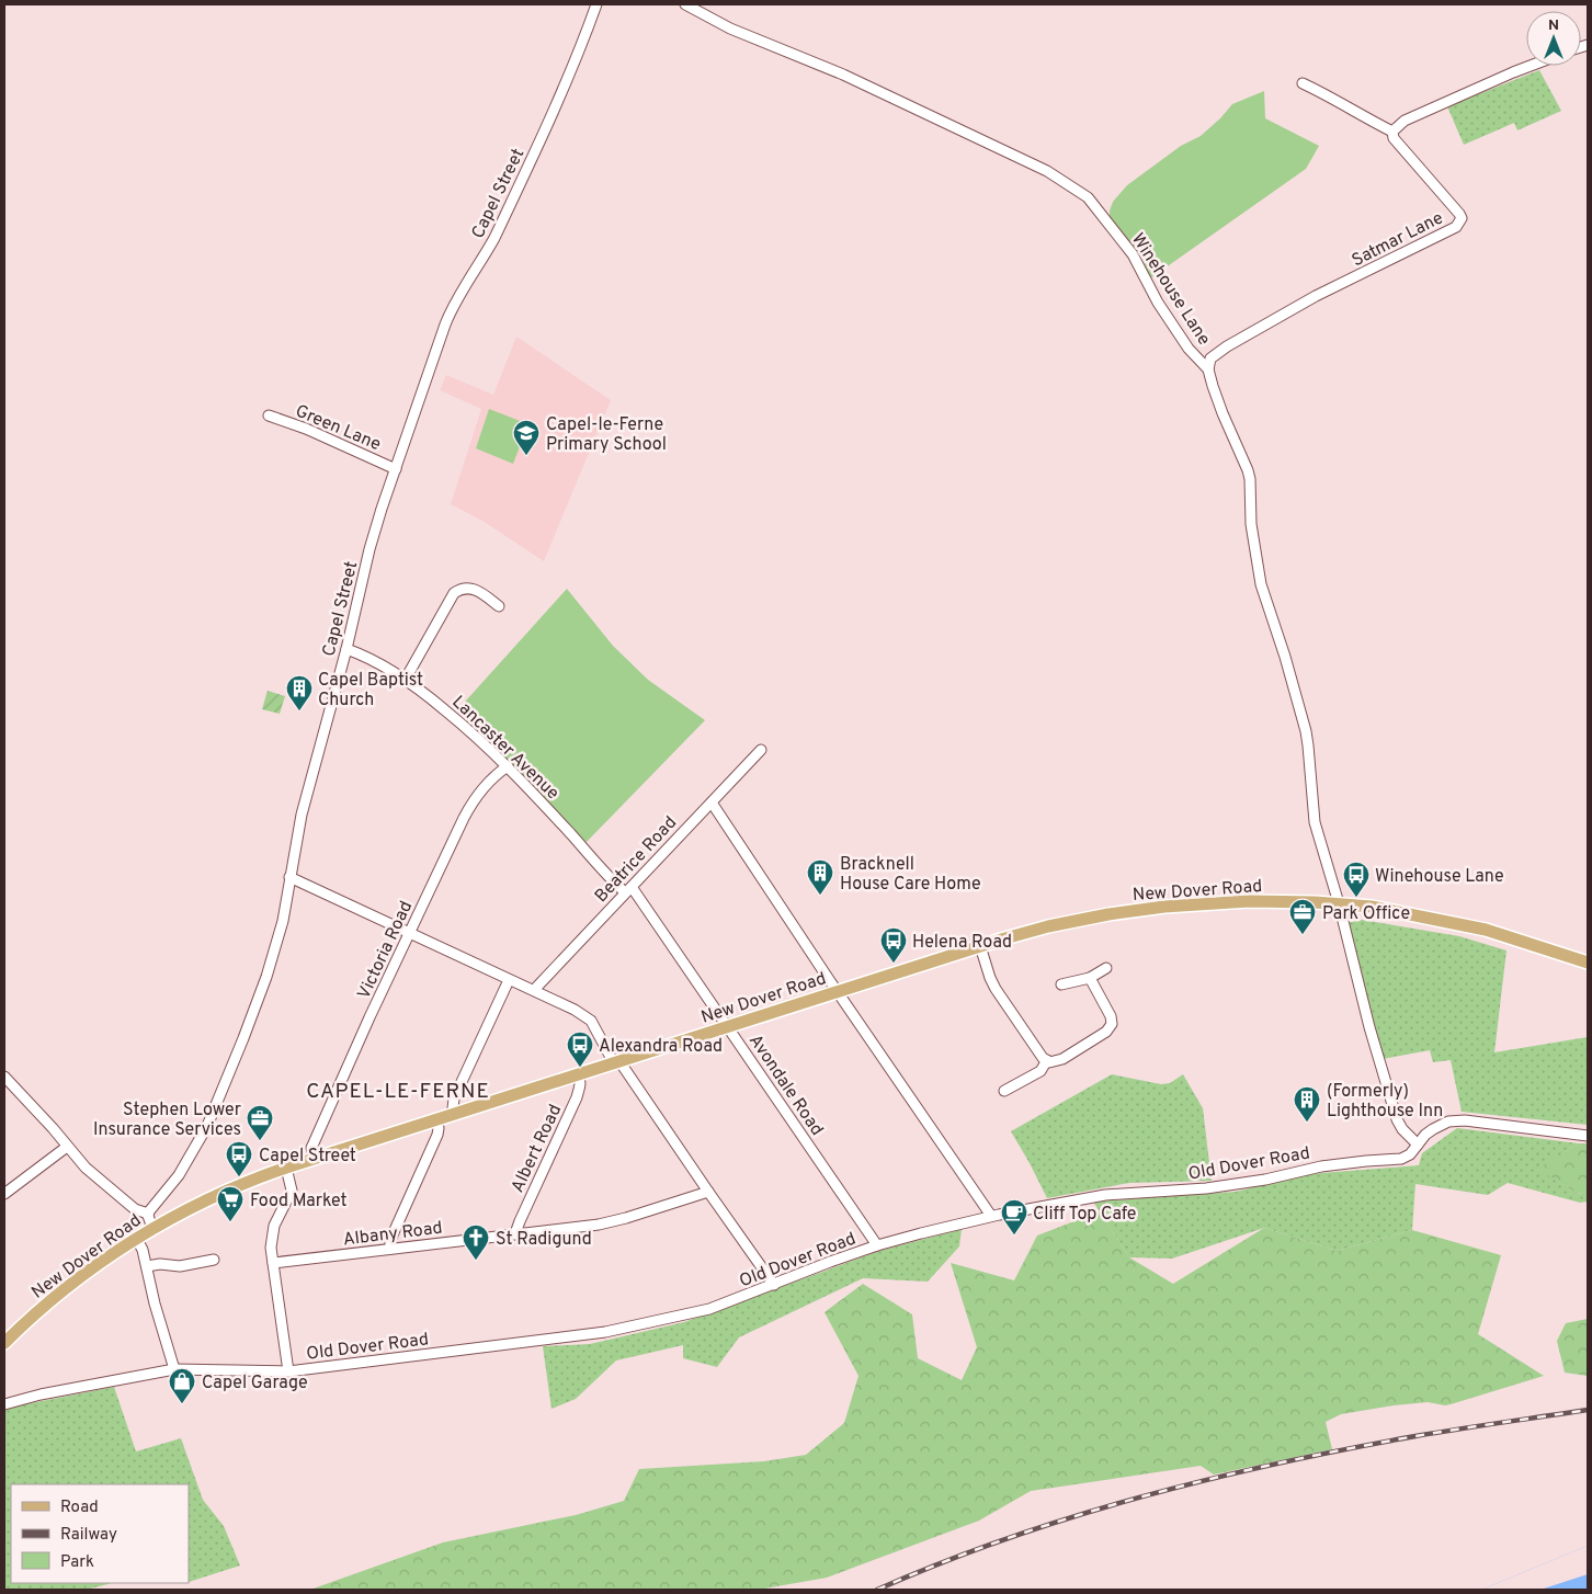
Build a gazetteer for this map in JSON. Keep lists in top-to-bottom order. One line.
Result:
{"streets":{"main road":["New Dover Road"],"street":["Capel Street","Satmar Lane","Winehouse Lane","Green Lane","Lancaster Avenue","Beatrice Road","Victoria Road","Avondale Road","Albert Road","Old Dover Road","Albany Road"]},"crossings":[["Capel Street","Green Lane"],["Capel Street","Lancaster Avenue"],["Satmar Lane","Winehouse Lane"],["Winehouse Lane","New Dover Road"],["Winehouse Lane","Old Dover Road"],["Lancaster Avenue","Beatrice Road"],["Lancaster Avenue","Victoria Road"],["Lancaster Avenue","Avondale Road"],["Beatrice Road","Avondale Road"],["New Dover Road","Victoria Road"],["New Dover Road","Avondale Road"],["New Dover Road","Albert Road"],["Avondale Road","Old Dover Road"],["Albert Road","Albany Road"]],"districts":["CAPEL-LE-FERNE"],"places":{"school or university":["Capel-le-Ferne Primary School"],"building":["Capel Baptist Church","Bracknell House Care Home","(Formerly) Lighthouse Inn"],"bus stop":["Winehouse Lane","Helena Road","Alexandra Road","Capel Street"],"office":["Park Office","Stephen Lower Insurance Services"],"supermarket":["Food Market"],"cafe":["Cliff Top Cafe"],"church":["St Radigund"],"shop":["Capel Garage"]},"legend":["Road","Railway","Park"],"north":"top"}
